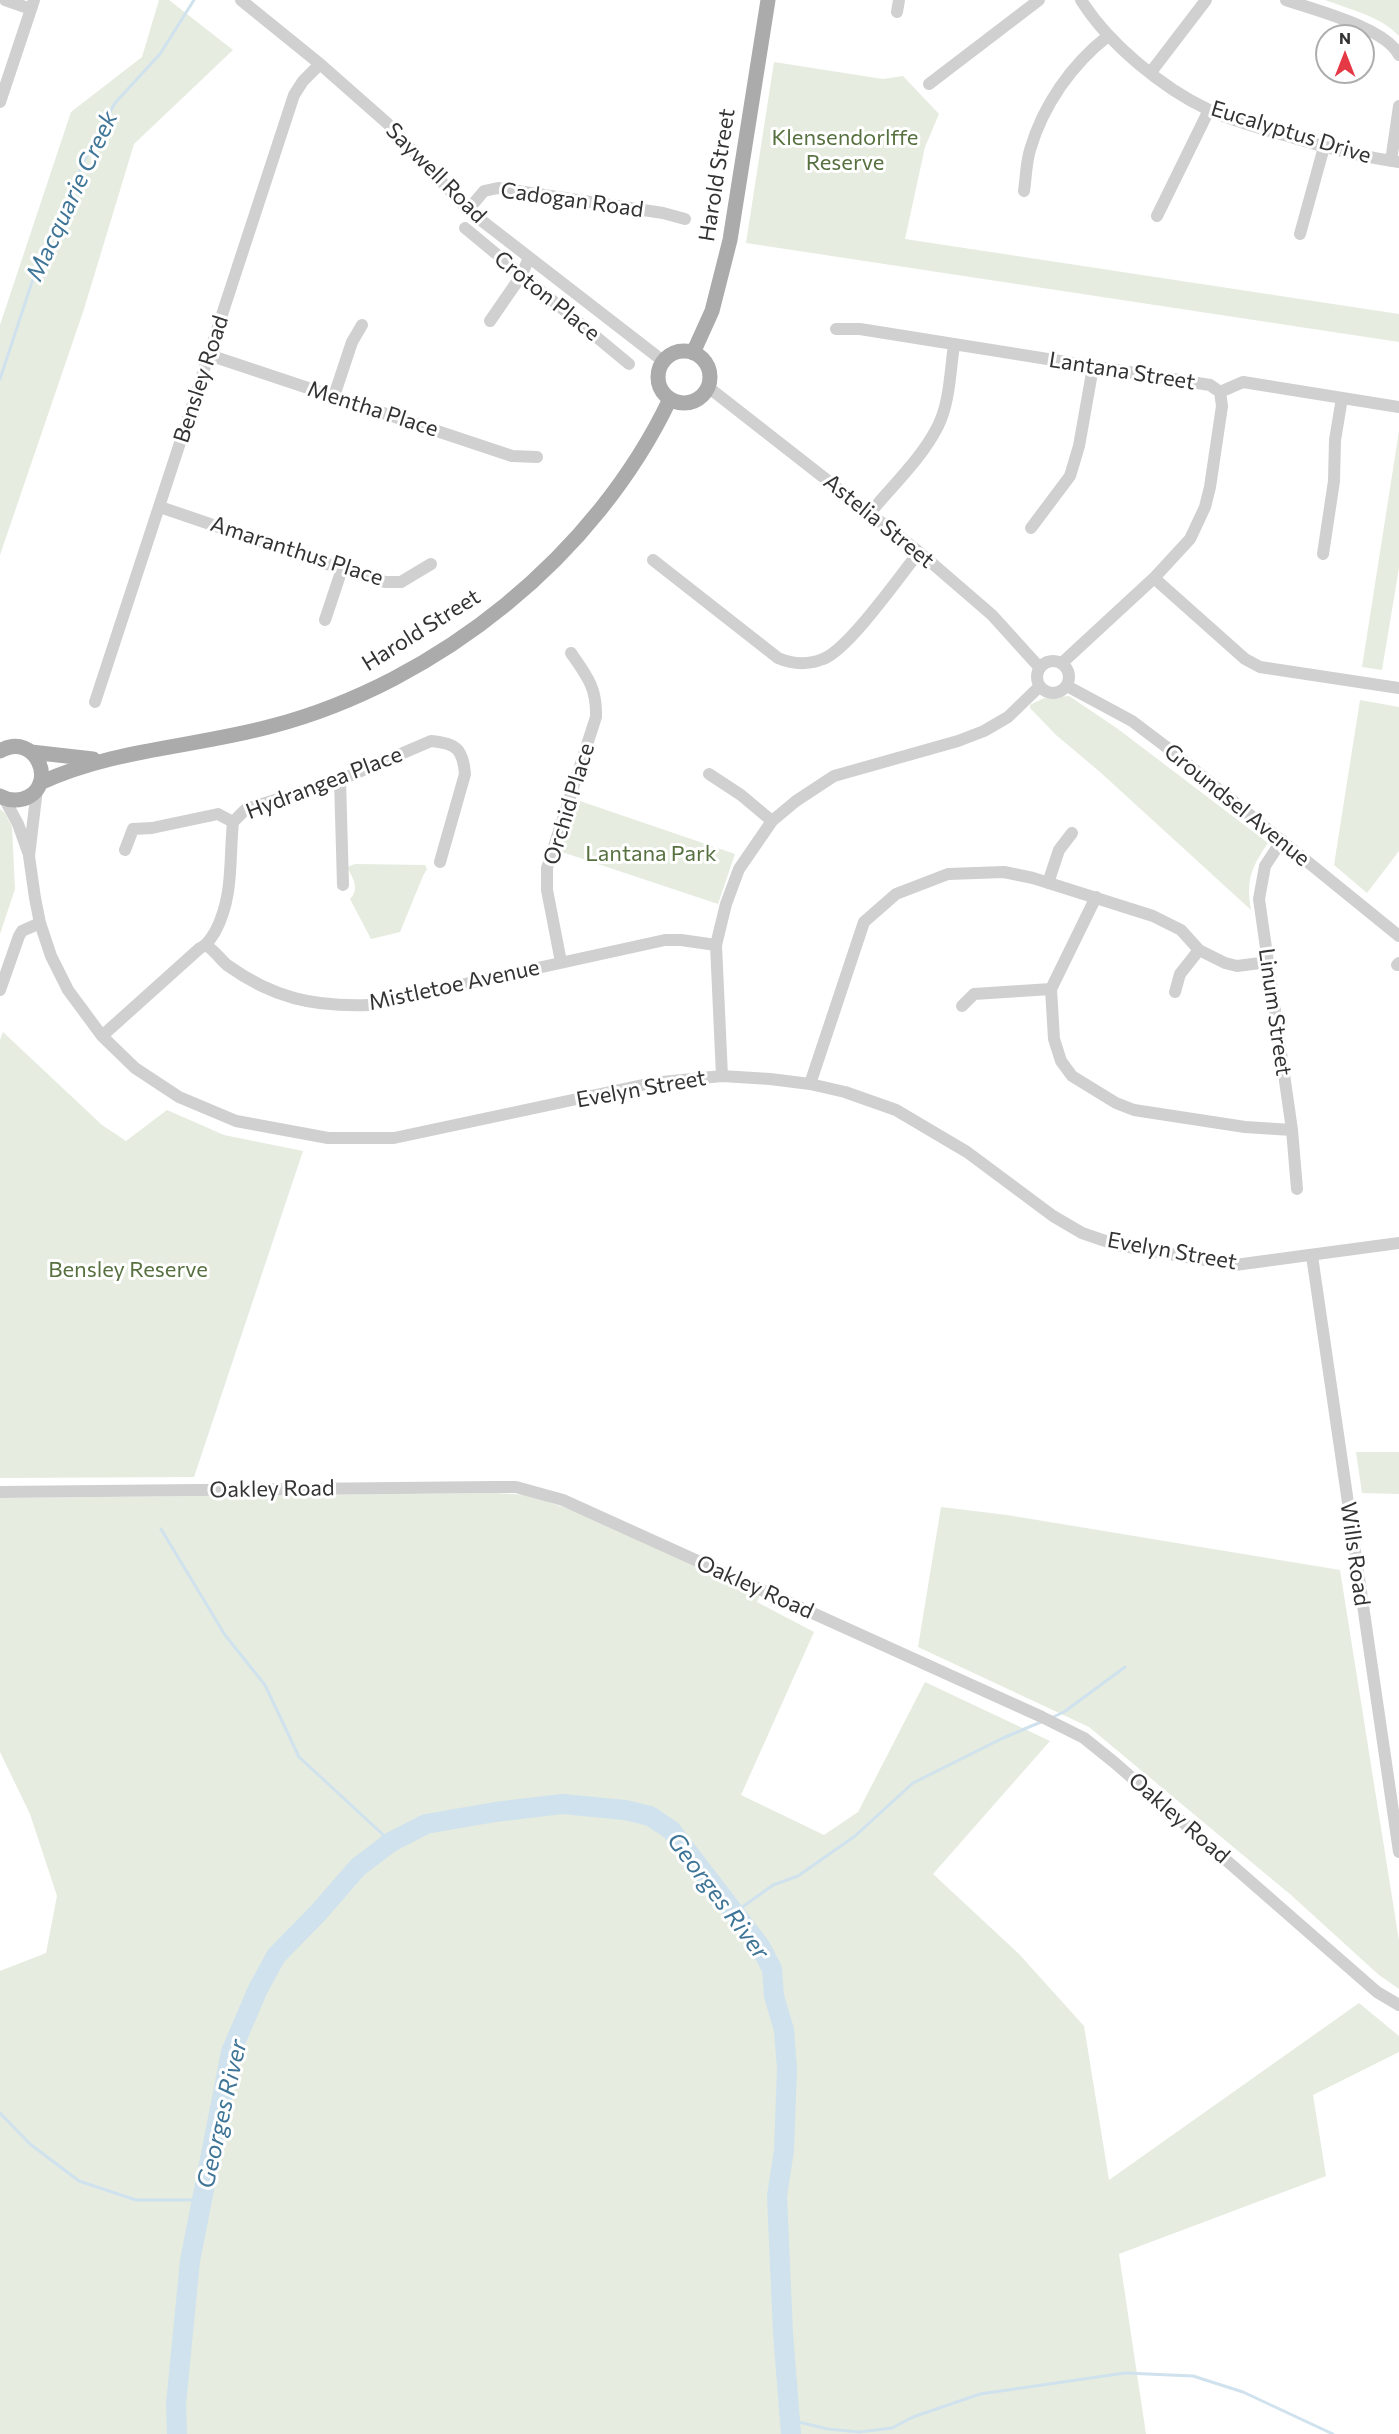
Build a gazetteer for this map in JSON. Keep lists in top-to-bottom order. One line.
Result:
{"streets":{"main road":["Harold Street"],"street":["Eucalyptus Drive","Saywell Road","Cadogan Road","Croton Place","Lantana Street","Bensley Road","Mentha Place","Astelia Street","Amaranthus Place","Hydrangea Place","Orchid Place","Groundsel Avenue","Mistletoe Avenue","Linum Street","Evelyn Street","Oakley Road","Wills Road"]},"crossings":[["Saywell Road","Harold Street"],["Saywell Road","Cadogan Road"],["Saywell Road","Bensley Road"],["Saywell Road","Astelia Street"],["Harold Street","Astelia Street"],["Harold Street","Evelyn Street"],["Lantana Street","Astelia Street"],["Lantana Street","Groundsel Avenue"],["Bensley Road","Mentha Place"],["Bensley Road","Amaranthus Place"],["Astelia Street","Groundsel Avenue"],["Orchid Place","Mistletoe Avenue"],["Groundsel Avenue","Linum Street"],["Evelyn Street","Wills Road"]],"water":["Macquarie Creek","Georges River"],"parks":["Klensendorlffe Reserve","Lantana Park","Bensley Reserve"],"north":"top"}
